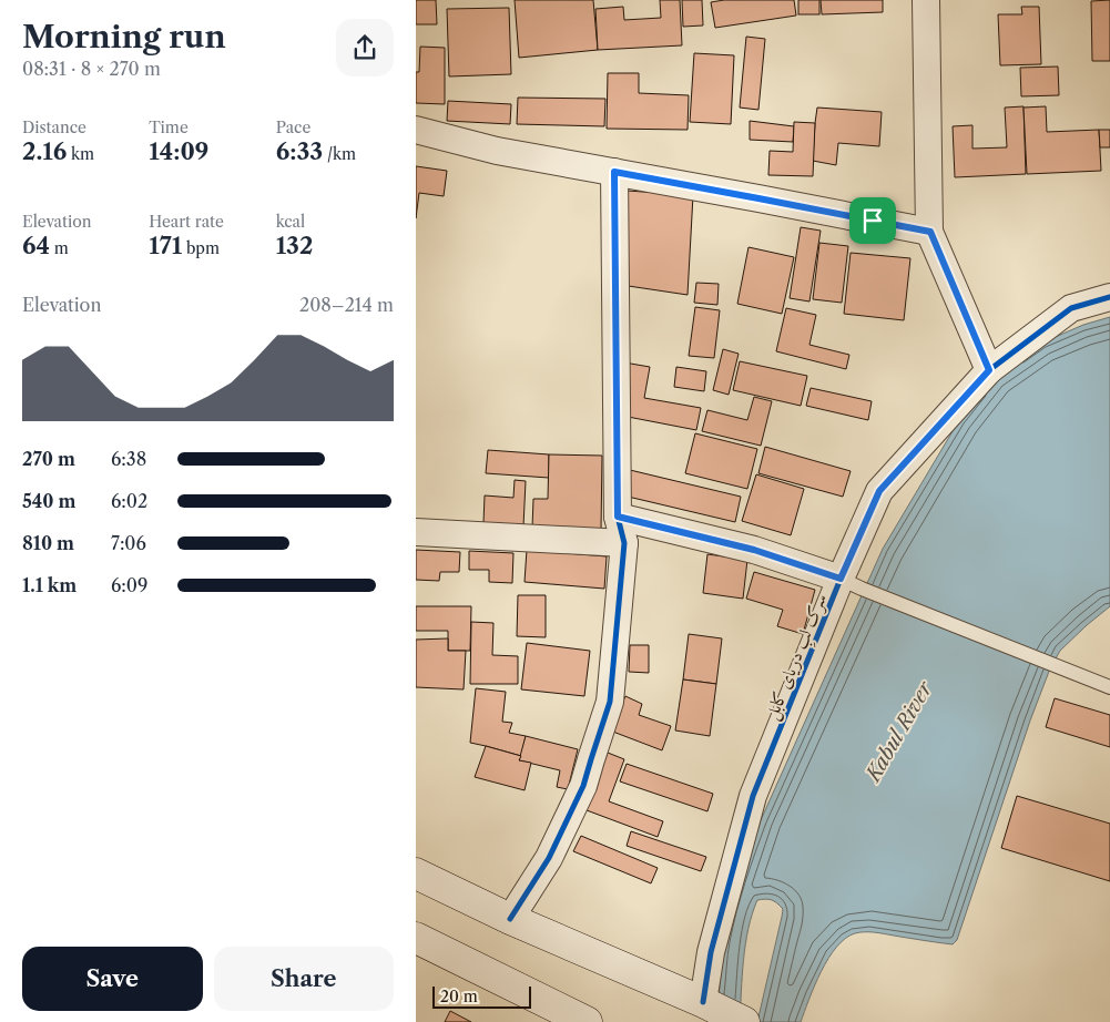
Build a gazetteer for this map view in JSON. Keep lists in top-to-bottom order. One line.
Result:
{"streets":{"street":["سرک لبِ دریای کابل"]},"water":["Kabul River"],"scale_bar":"20 m","page":{"heading":["Morning run","08:31 · 8 × 270 m"],"stats":[["Distance","2.16 km"],["Time","14:09"],["Pace","6:33 /km"],["Elevation","64 m"],["Heart rate","171 bpm"],["kcal","132"]],"chart":["Elevation","208–214 m"],"list":[{"name":"270 m","note":"6:38"},{"name":"540 m","note":"6:02"},{"name":"810 m","note":"7:06"},{"name":"1.1 km","note":"6:09"}],"buttons":["Save","Share"],"scale":"20 m"}}
